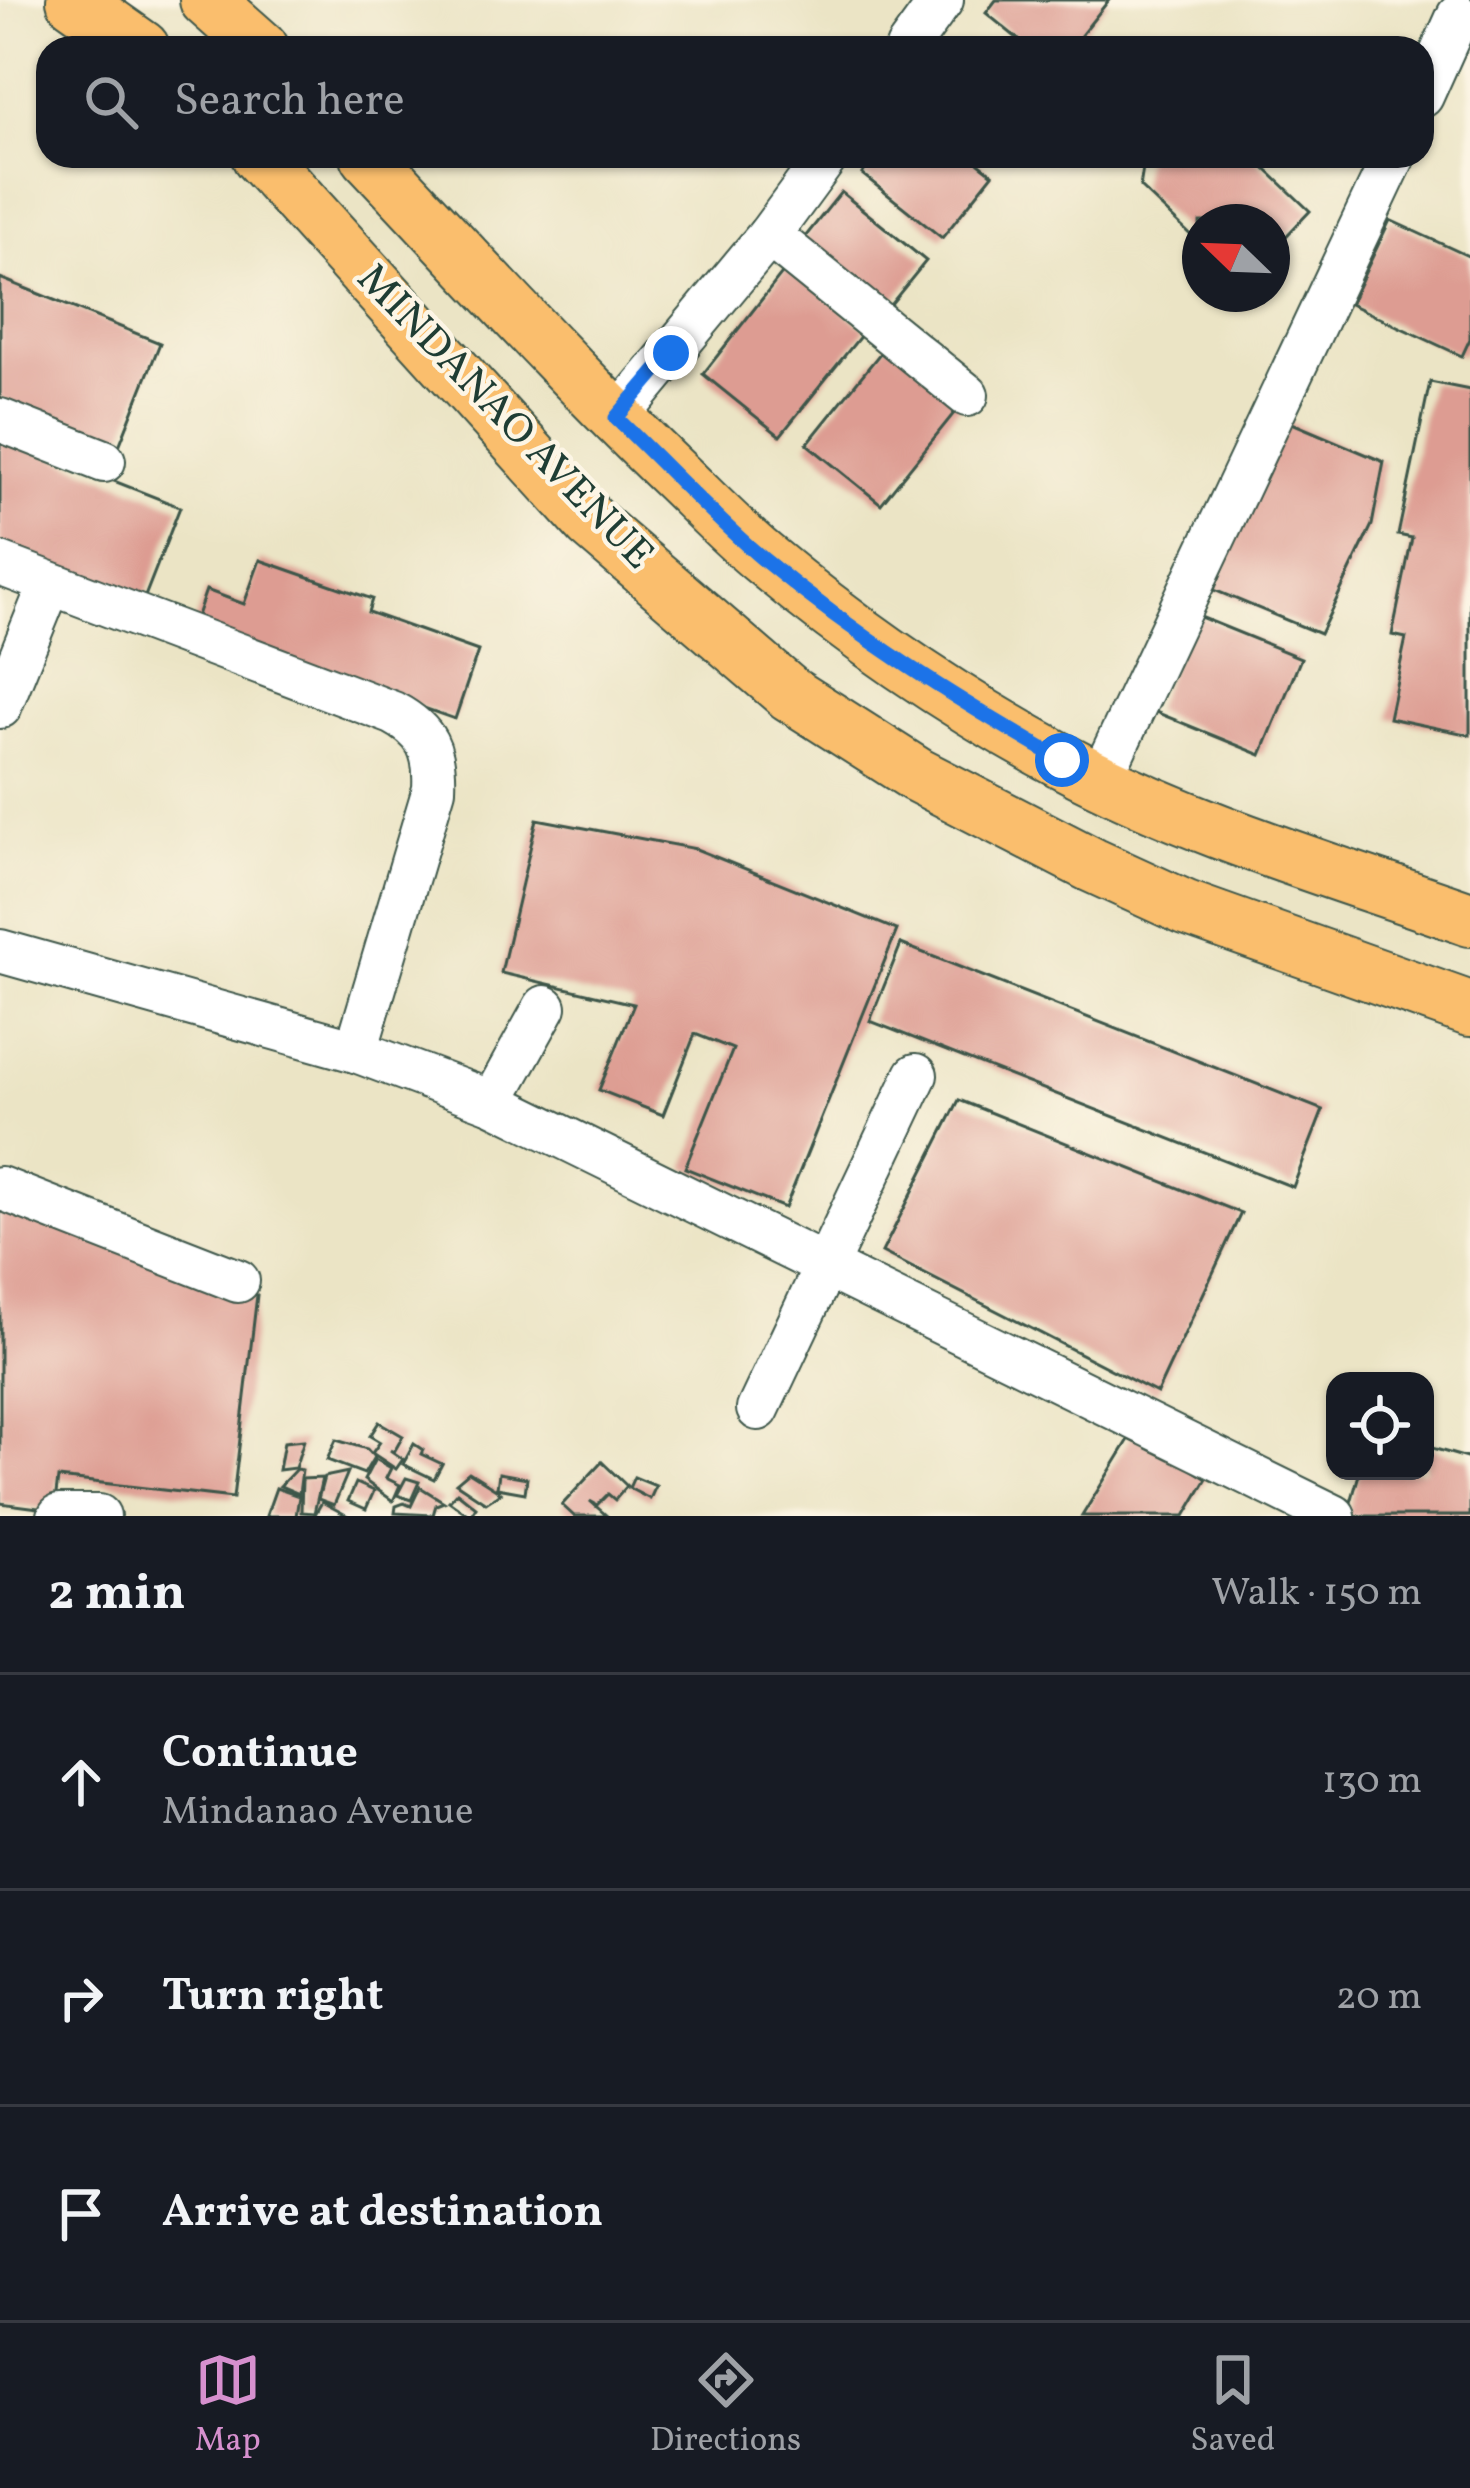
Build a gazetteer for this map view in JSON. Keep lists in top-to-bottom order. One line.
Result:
{"streets":{"main road":["MINDANAO AVENUE"]},"north":"top left","page":{"search":"Search here","heading":["2 min","Walk · 150 m"],"list":[["Continue","Mindanao Avenue","130 m"],["Turn right","20 m"],"Arrive at destination"],"nav":["Map","Directions","Saved"]}}
